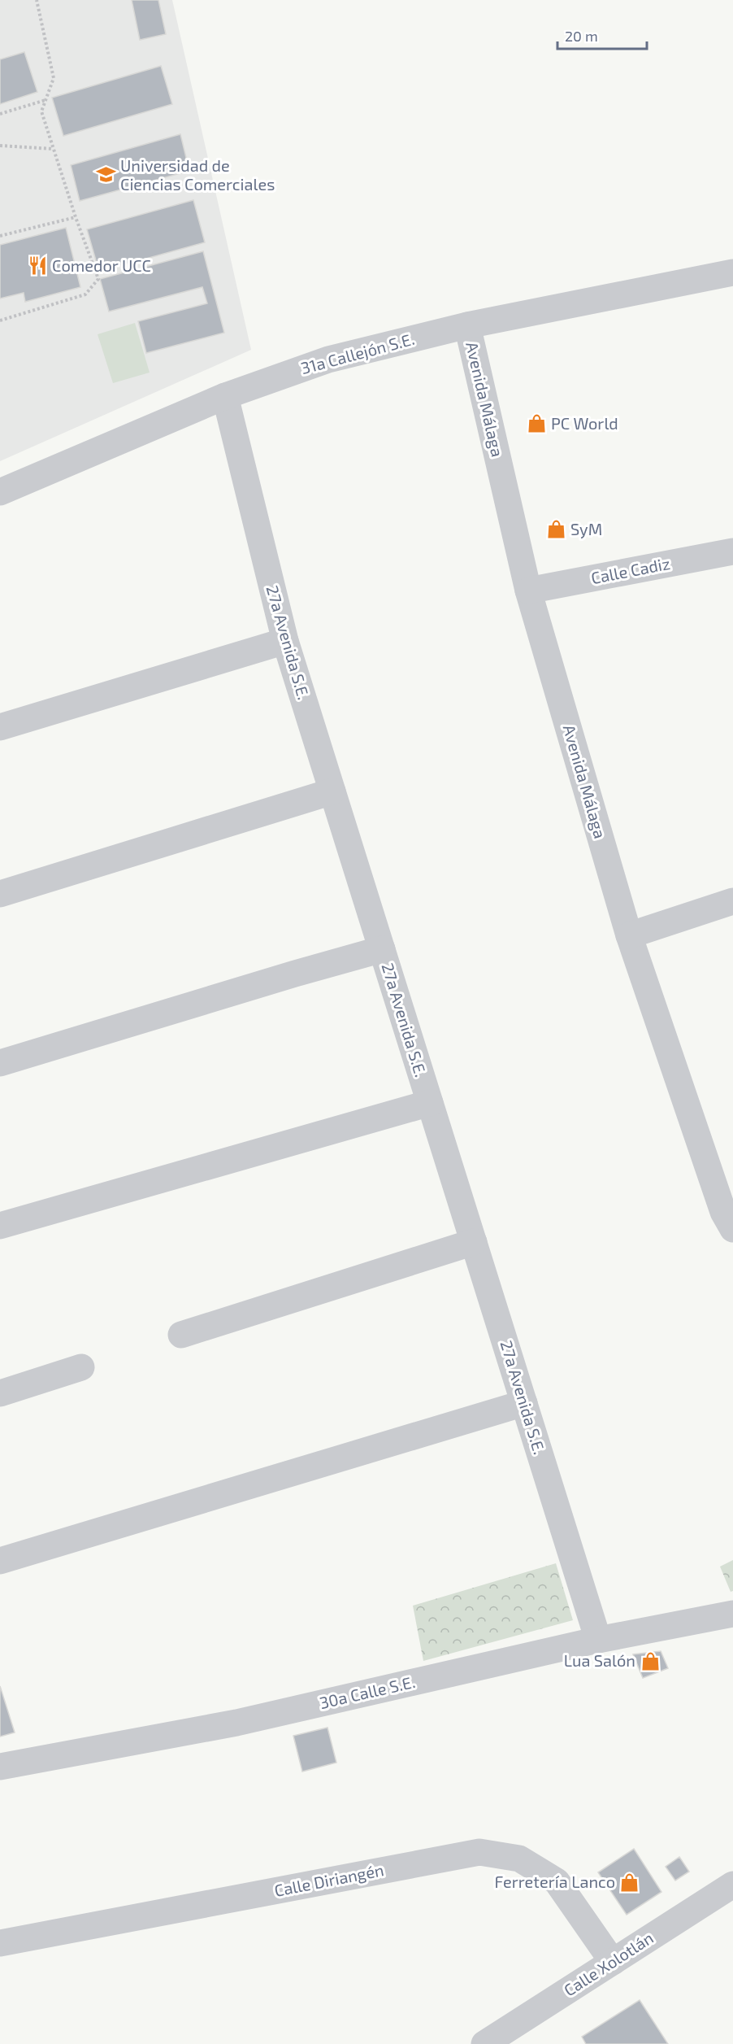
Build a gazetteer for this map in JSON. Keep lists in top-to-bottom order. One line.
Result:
{"streets":{"street":["31a Callejón S.E.","Avenida Málaga","Calle Cadiz","27a Avenida S.E.","30a Calle S.E.","Calle Diriangén","Calle Xolotlán"]},"crossings":[["31a Callejón S.E.","Avenida Málaga"],["31a Callejón S.E.","27a Avenida S.E."],["Avenida Málaga","Calle Cadiz"],["27a Avenida S.E.","30a Calle S.E."],["Calle Diriangén","Calle Xolotlán"]],"places":{"school or university":["Universidad de Ciencias Comerciales"],"restaurant":["Comedor UCC"],"shop":["PC World","SyM","Lua Salón","Ferretería Lanco"]},"scale_bar":"20 m"}
